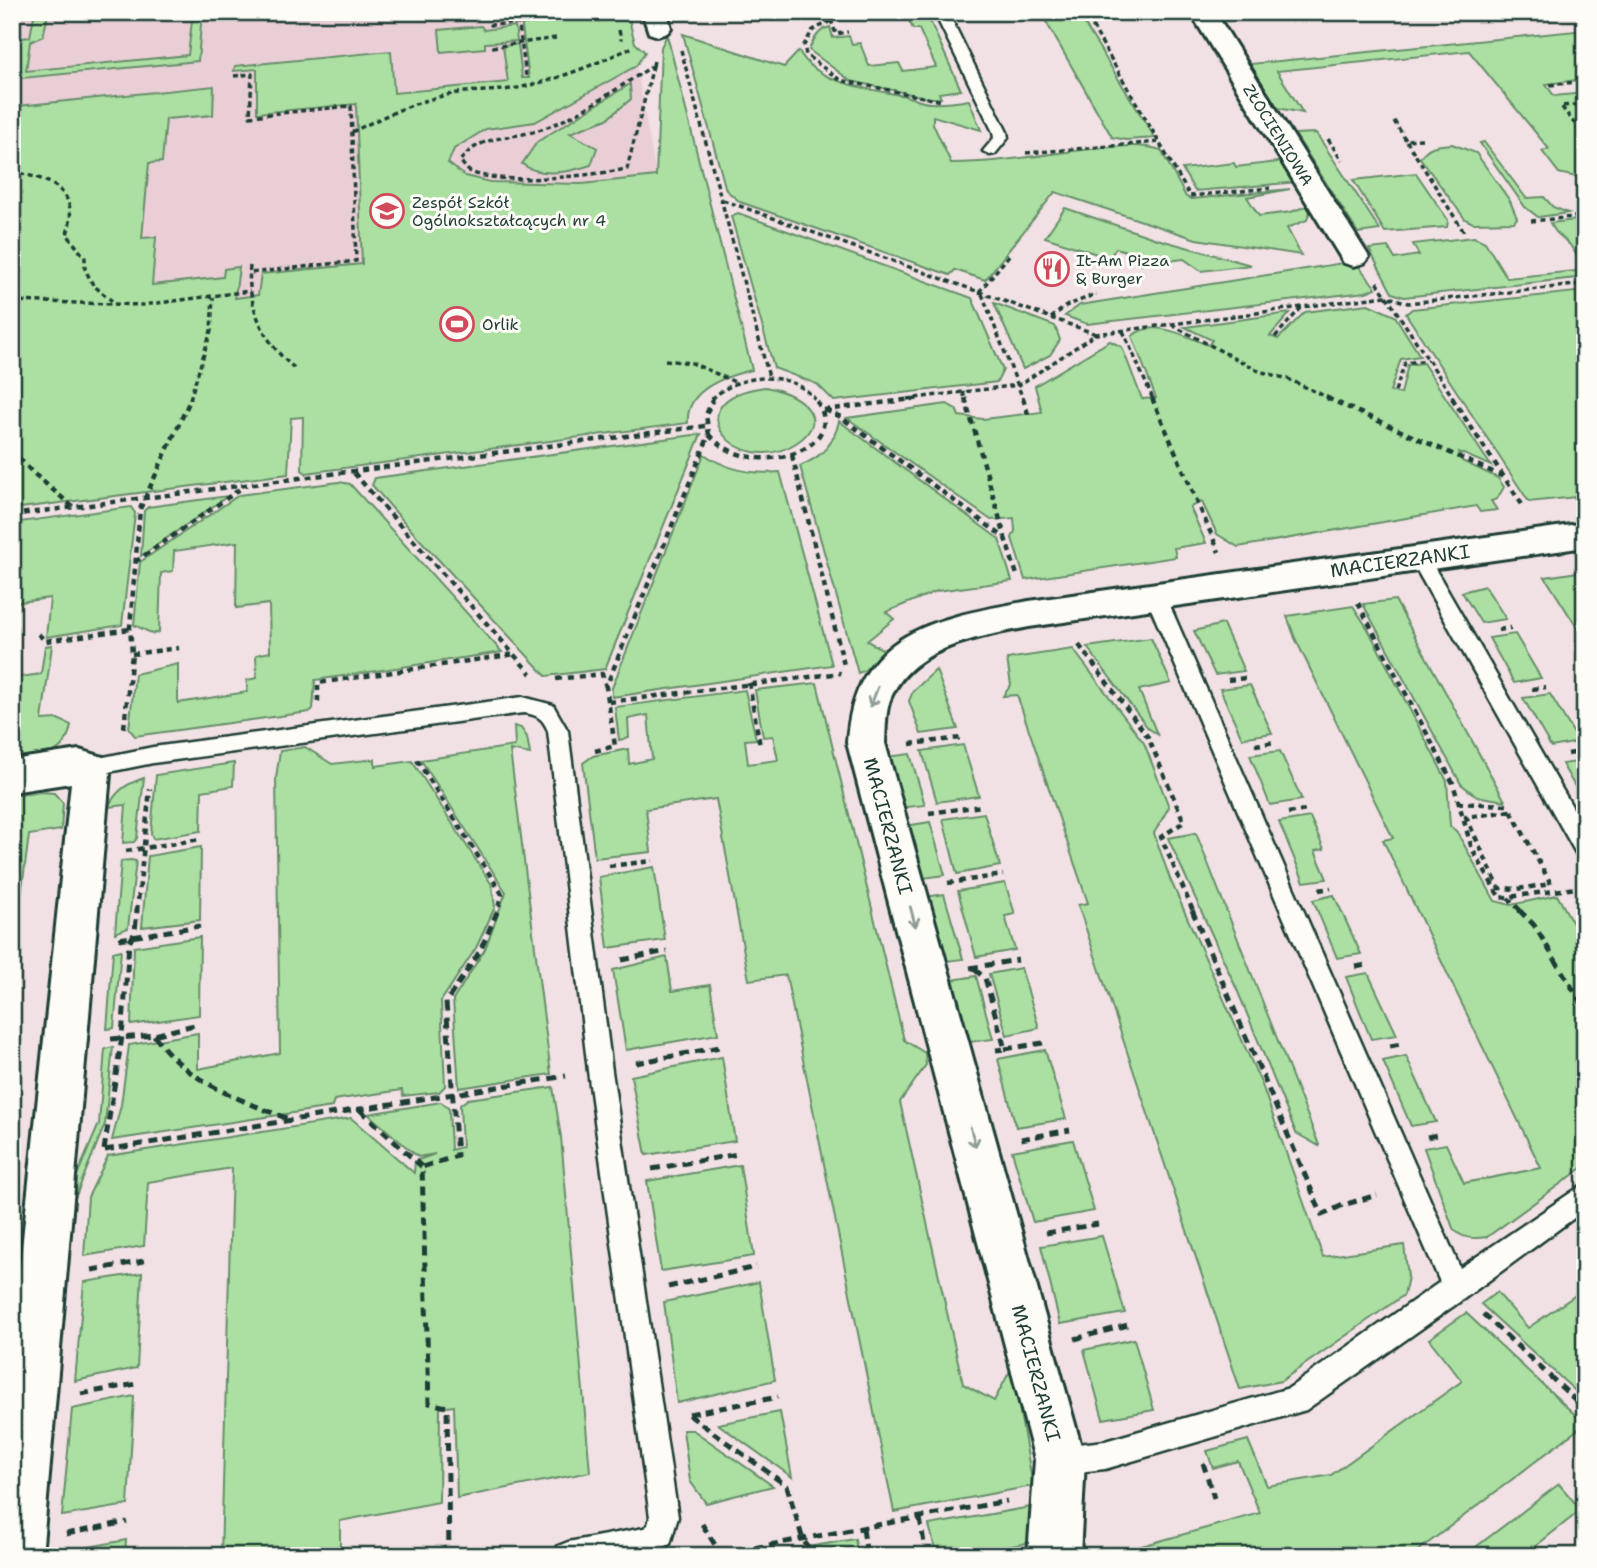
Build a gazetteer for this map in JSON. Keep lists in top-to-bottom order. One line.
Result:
{"streets":{"street":["ZŁOCIENIOWA","MACIERZANKI"]},"one_way":["MACIERZANKI"],"places":{"school or university":["Zespół Szkół Ogólnokształcących nr 4"],"restaurant":["It-Am Pizza & Burger"],"sports":["Orlik"]}}
